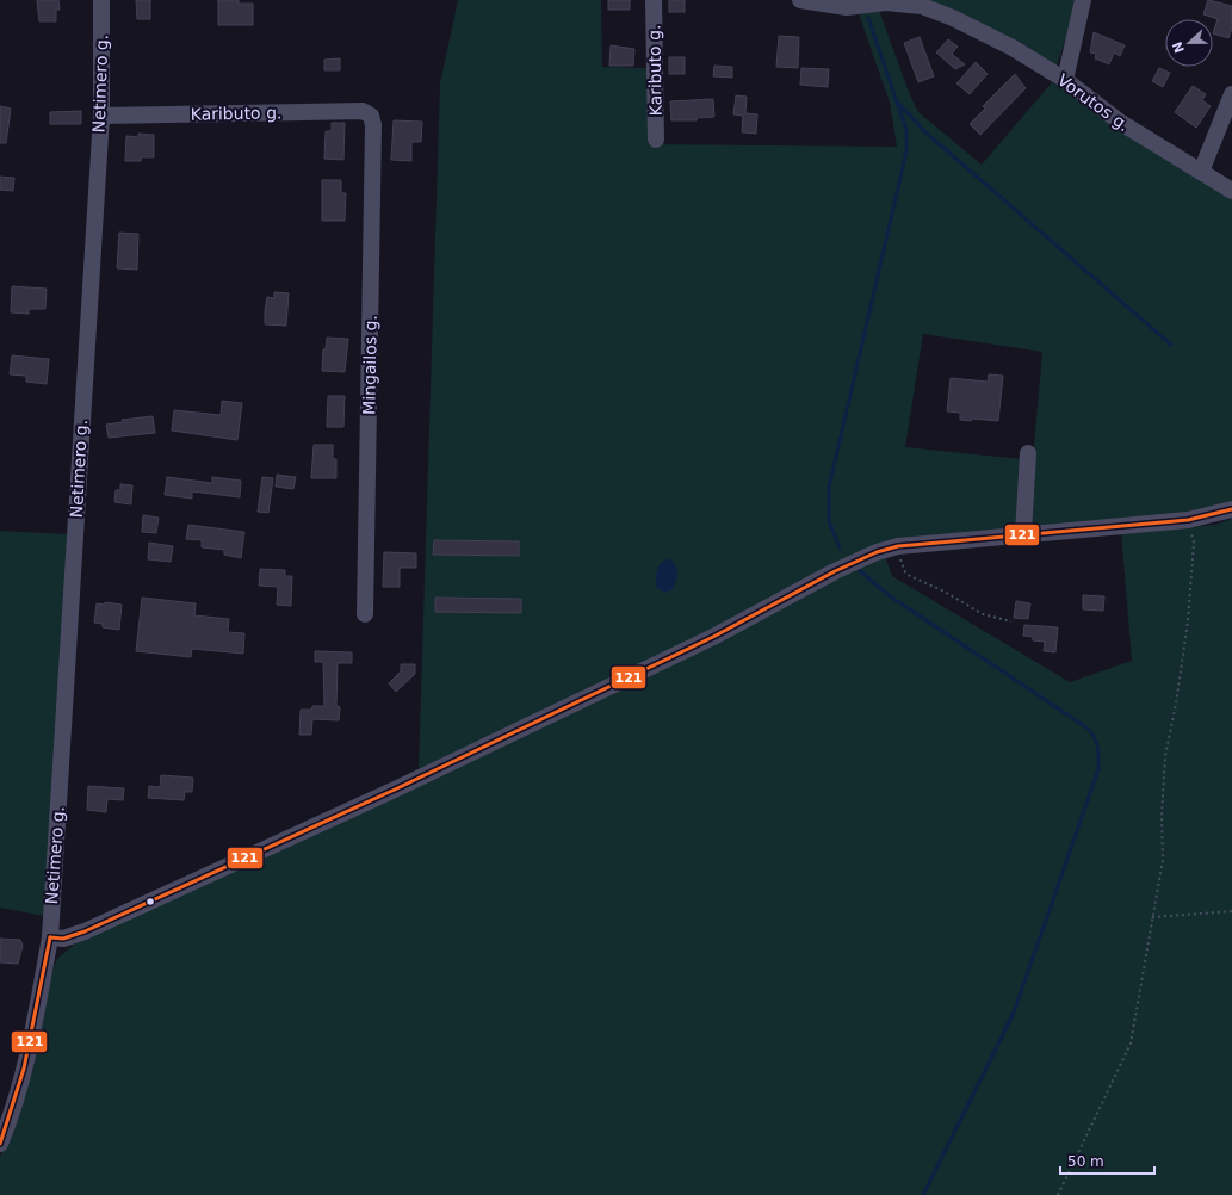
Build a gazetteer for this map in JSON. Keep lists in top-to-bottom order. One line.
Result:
{"streets":{"street":["Kaributo g.","Netimero g.","Vorutos g.","Mingailos g."]},"crossings":[["Kaributo g.","Netimero g."],["Kaributo g.","Mingailos g."]],"lines":["transit line 121"],"scale_bar":"50 m","north":"left"}
